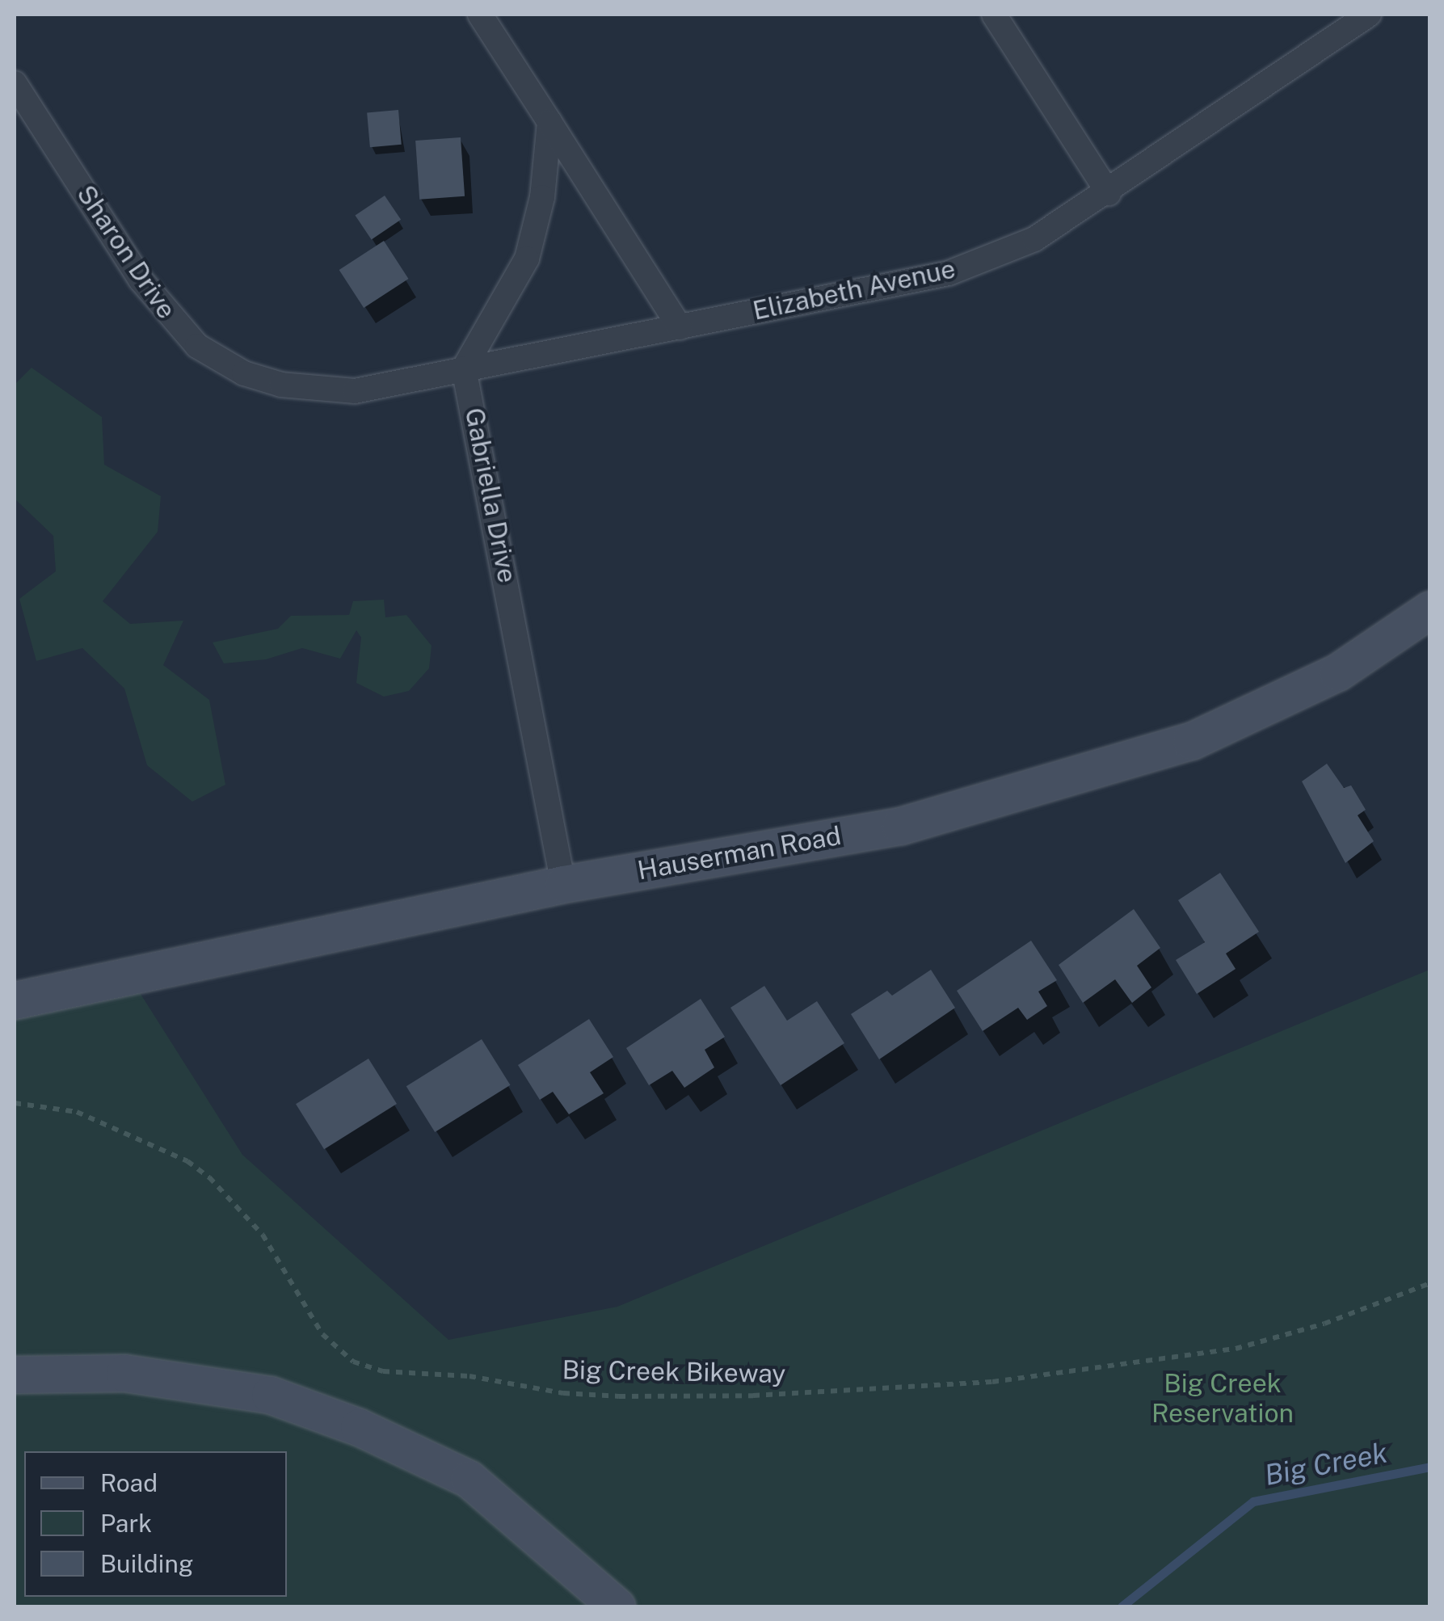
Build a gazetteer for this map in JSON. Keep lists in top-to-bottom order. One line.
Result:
{"streets":{"main road":["Hauserman Road"],"street":["Sharon Drive","Elizabeth Avenue","Gabriella Drive"],"path":["Big Creek Bikeway"]},"crossings":[["Sharon Drive","Elizabeth Avenue"],["Sharon Drive","Gabriella Drive"],["Elizabeth Avenue","Gabriella Drive"],["Gabriella Drive","Hauserman Road"]],"water":["Big Creek"],"parks":["Big Creek Reservation"],"legend":["Road","Park","Building"]}
